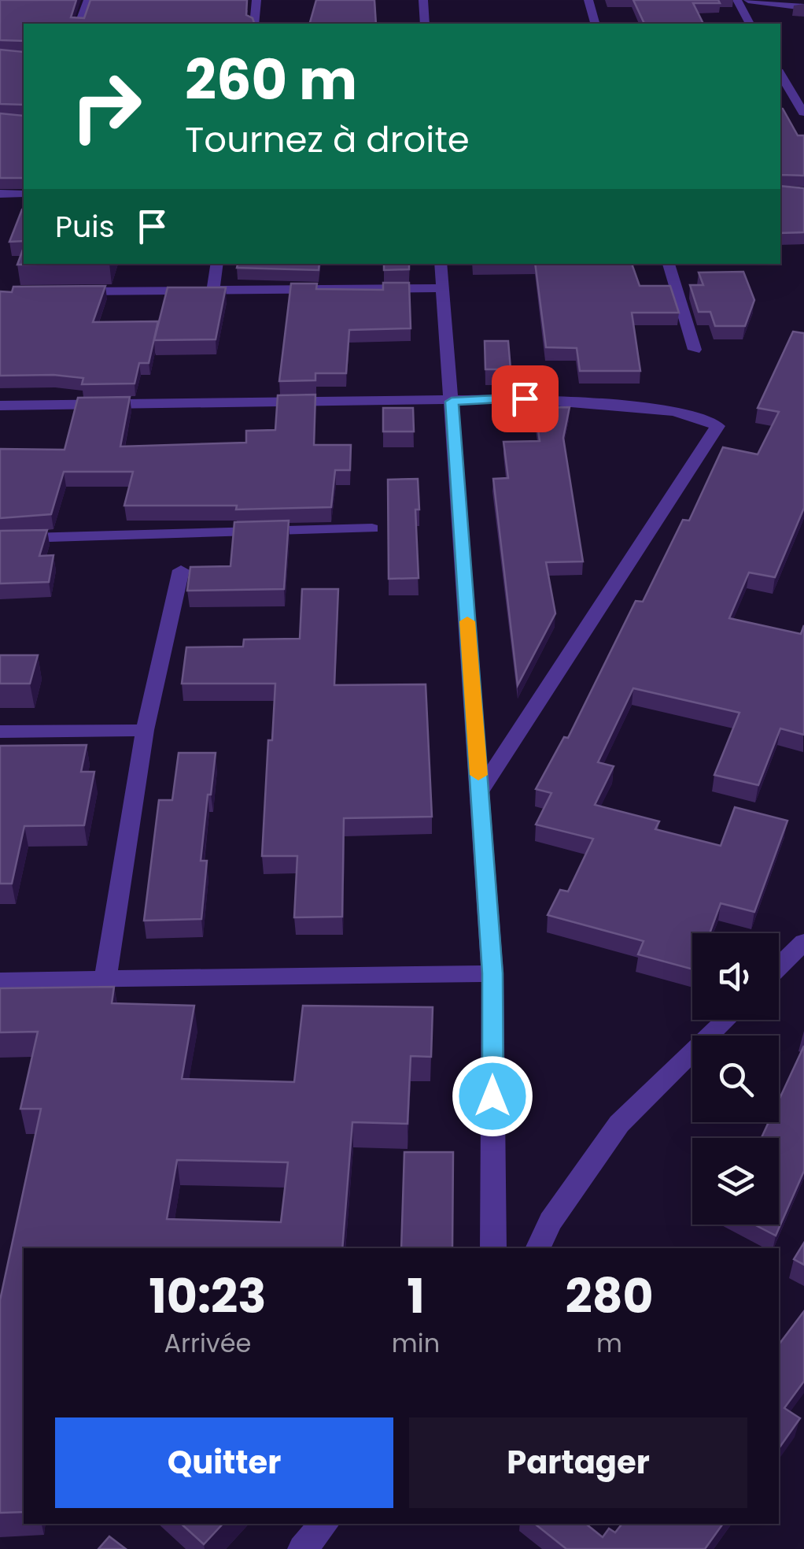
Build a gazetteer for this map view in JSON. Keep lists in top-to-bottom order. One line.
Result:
{"page":{"turn":["260 m","Tournez à droite"],"then":"Puis","eta":["10:23","Arrivée","1","min","280","m"],"buttons":["Quitter","Partager"]}}
